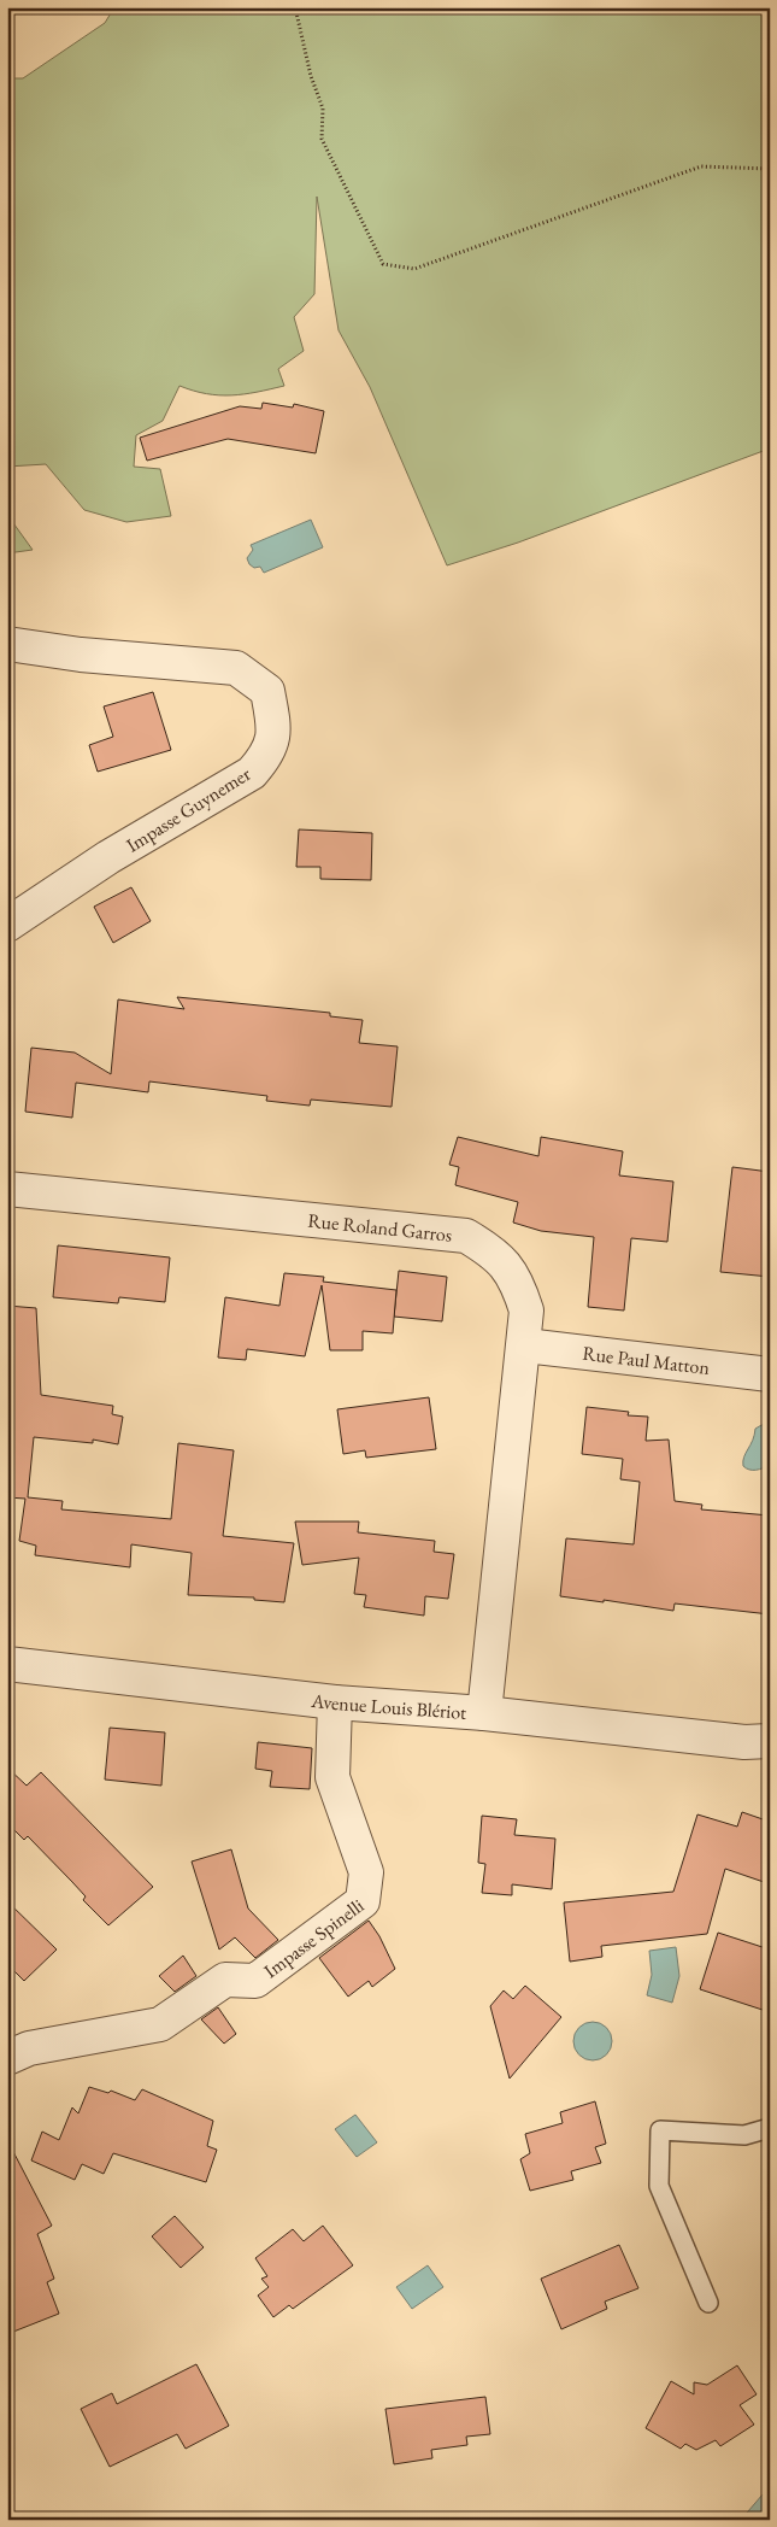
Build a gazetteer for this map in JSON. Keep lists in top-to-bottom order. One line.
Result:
{"streets":{"street":["Impasse Guynemer","Rue Roland Garros","Rue Paul Matton","Avenue Louis Blériot","Impasse Spinelli"]},"crossings":[["Rue Roland Garros","Rue Paul Matton"],["Rue Roland Garros","Avenue Louis Blériot"],["Avenue Louis Blériot","Impasse Spinelli"]]}
